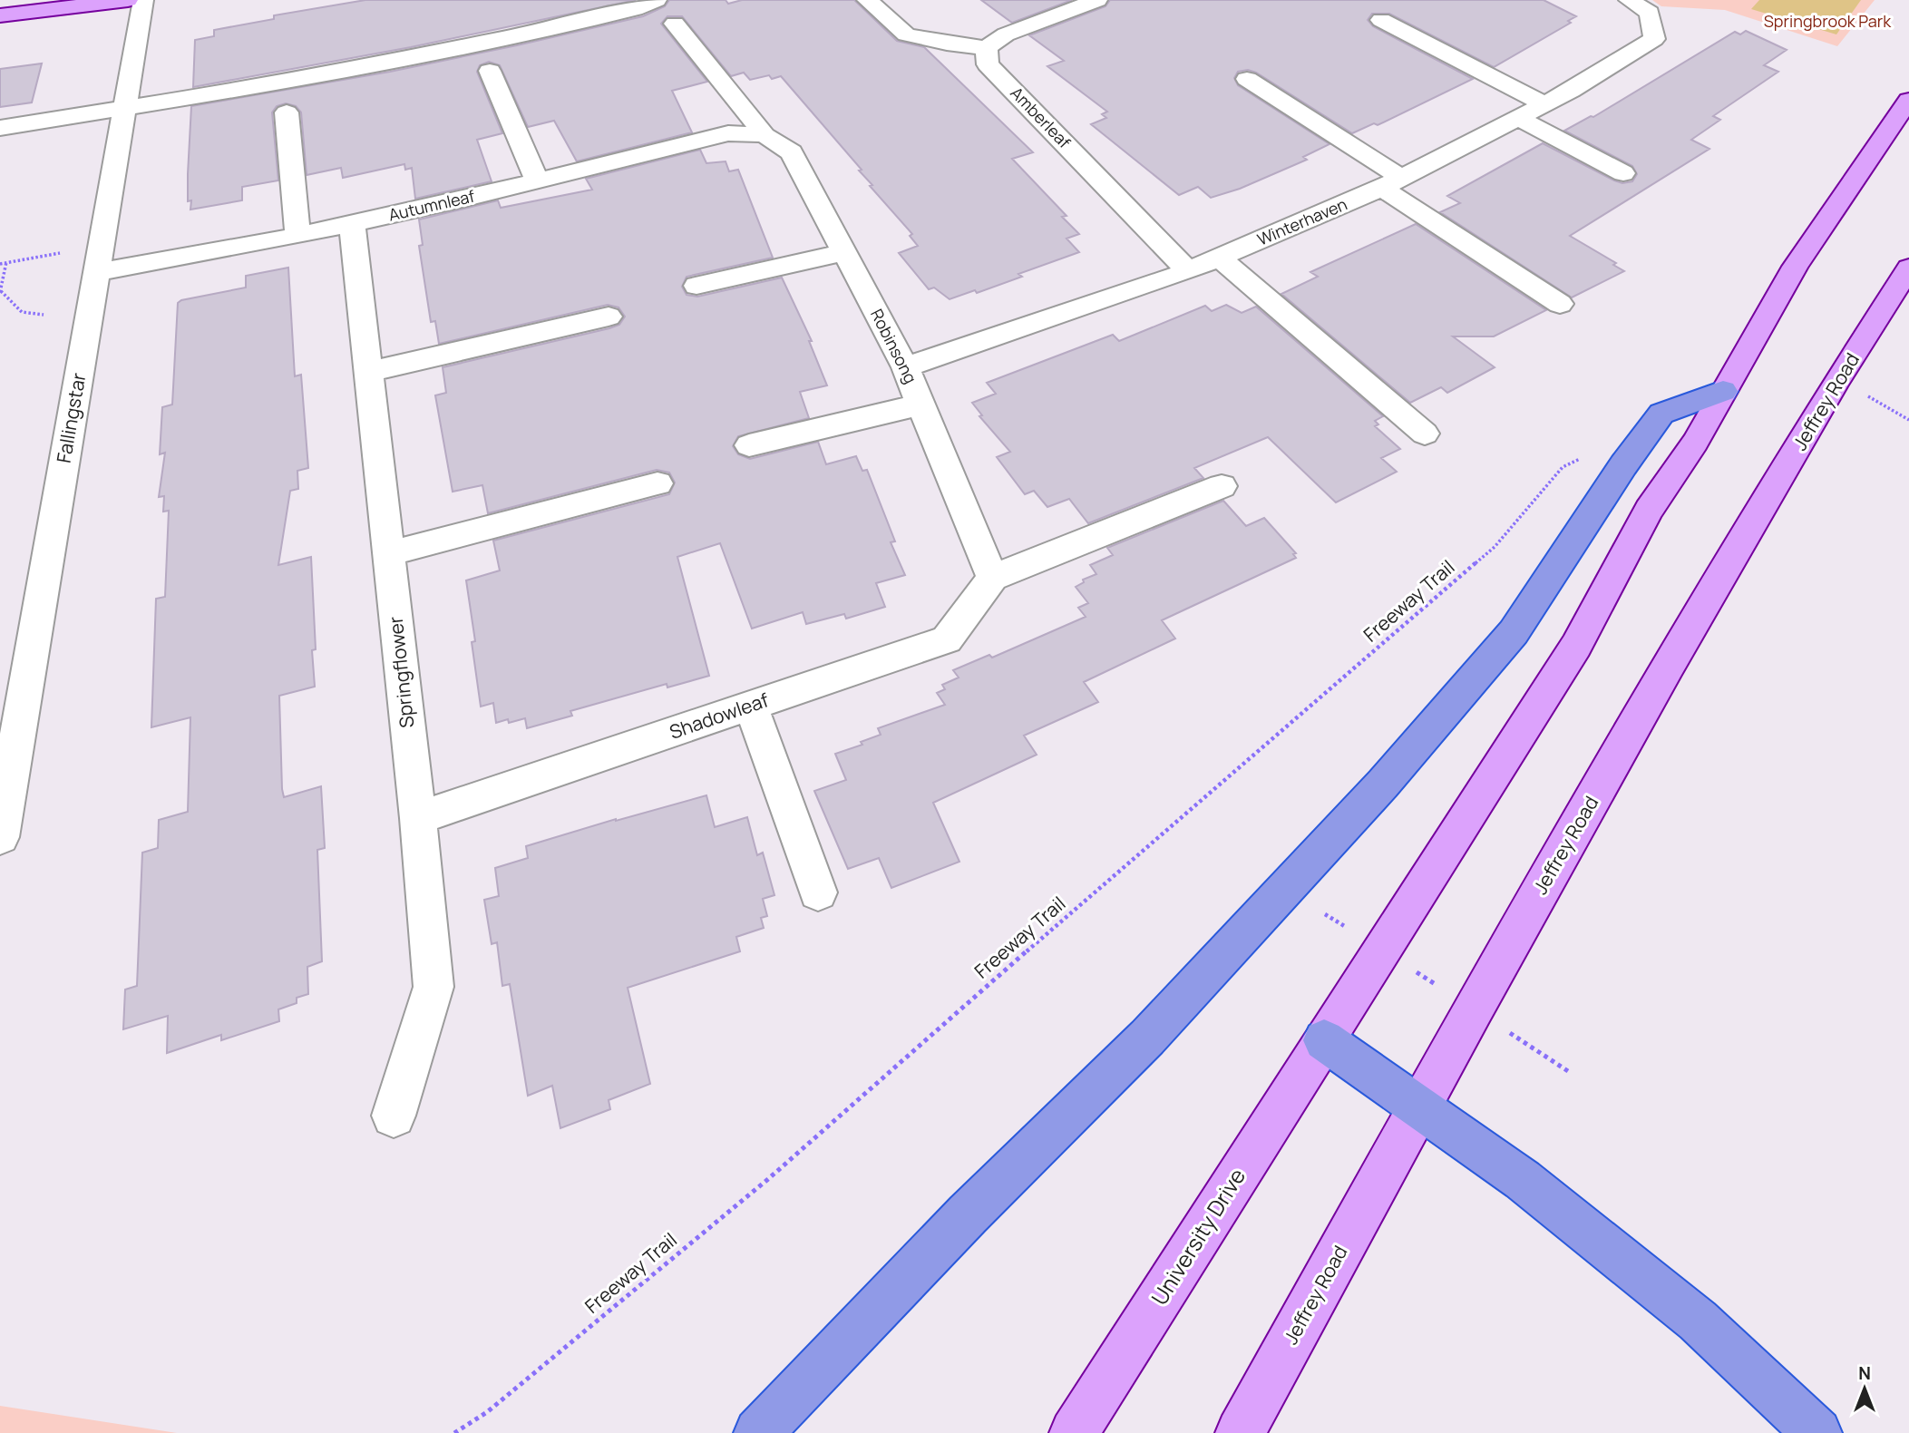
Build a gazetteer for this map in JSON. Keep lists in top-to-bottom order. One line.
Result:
{"streets":{"main road":["Jeffrey Road","University Drive"],"street":["Amberleaf","Autumnleaf","Winterhaven","Robinsong","Fallingstar","Springflower","Shadowleaf"],"path":["Freeway Trail"]},"crossings":[["Amberleaf","Winterhaven"],["Autumnleaf","Robinsong"],["Autumnleaf","Fallingstar"],["Autumnleaf","Springflower"],["Winterhaven","Robinsong"],["Robinsong","Shadowleaf"],["Springflower","Shadowleaf"]],"parks":["Springbrook Park"],"north":"top"}
